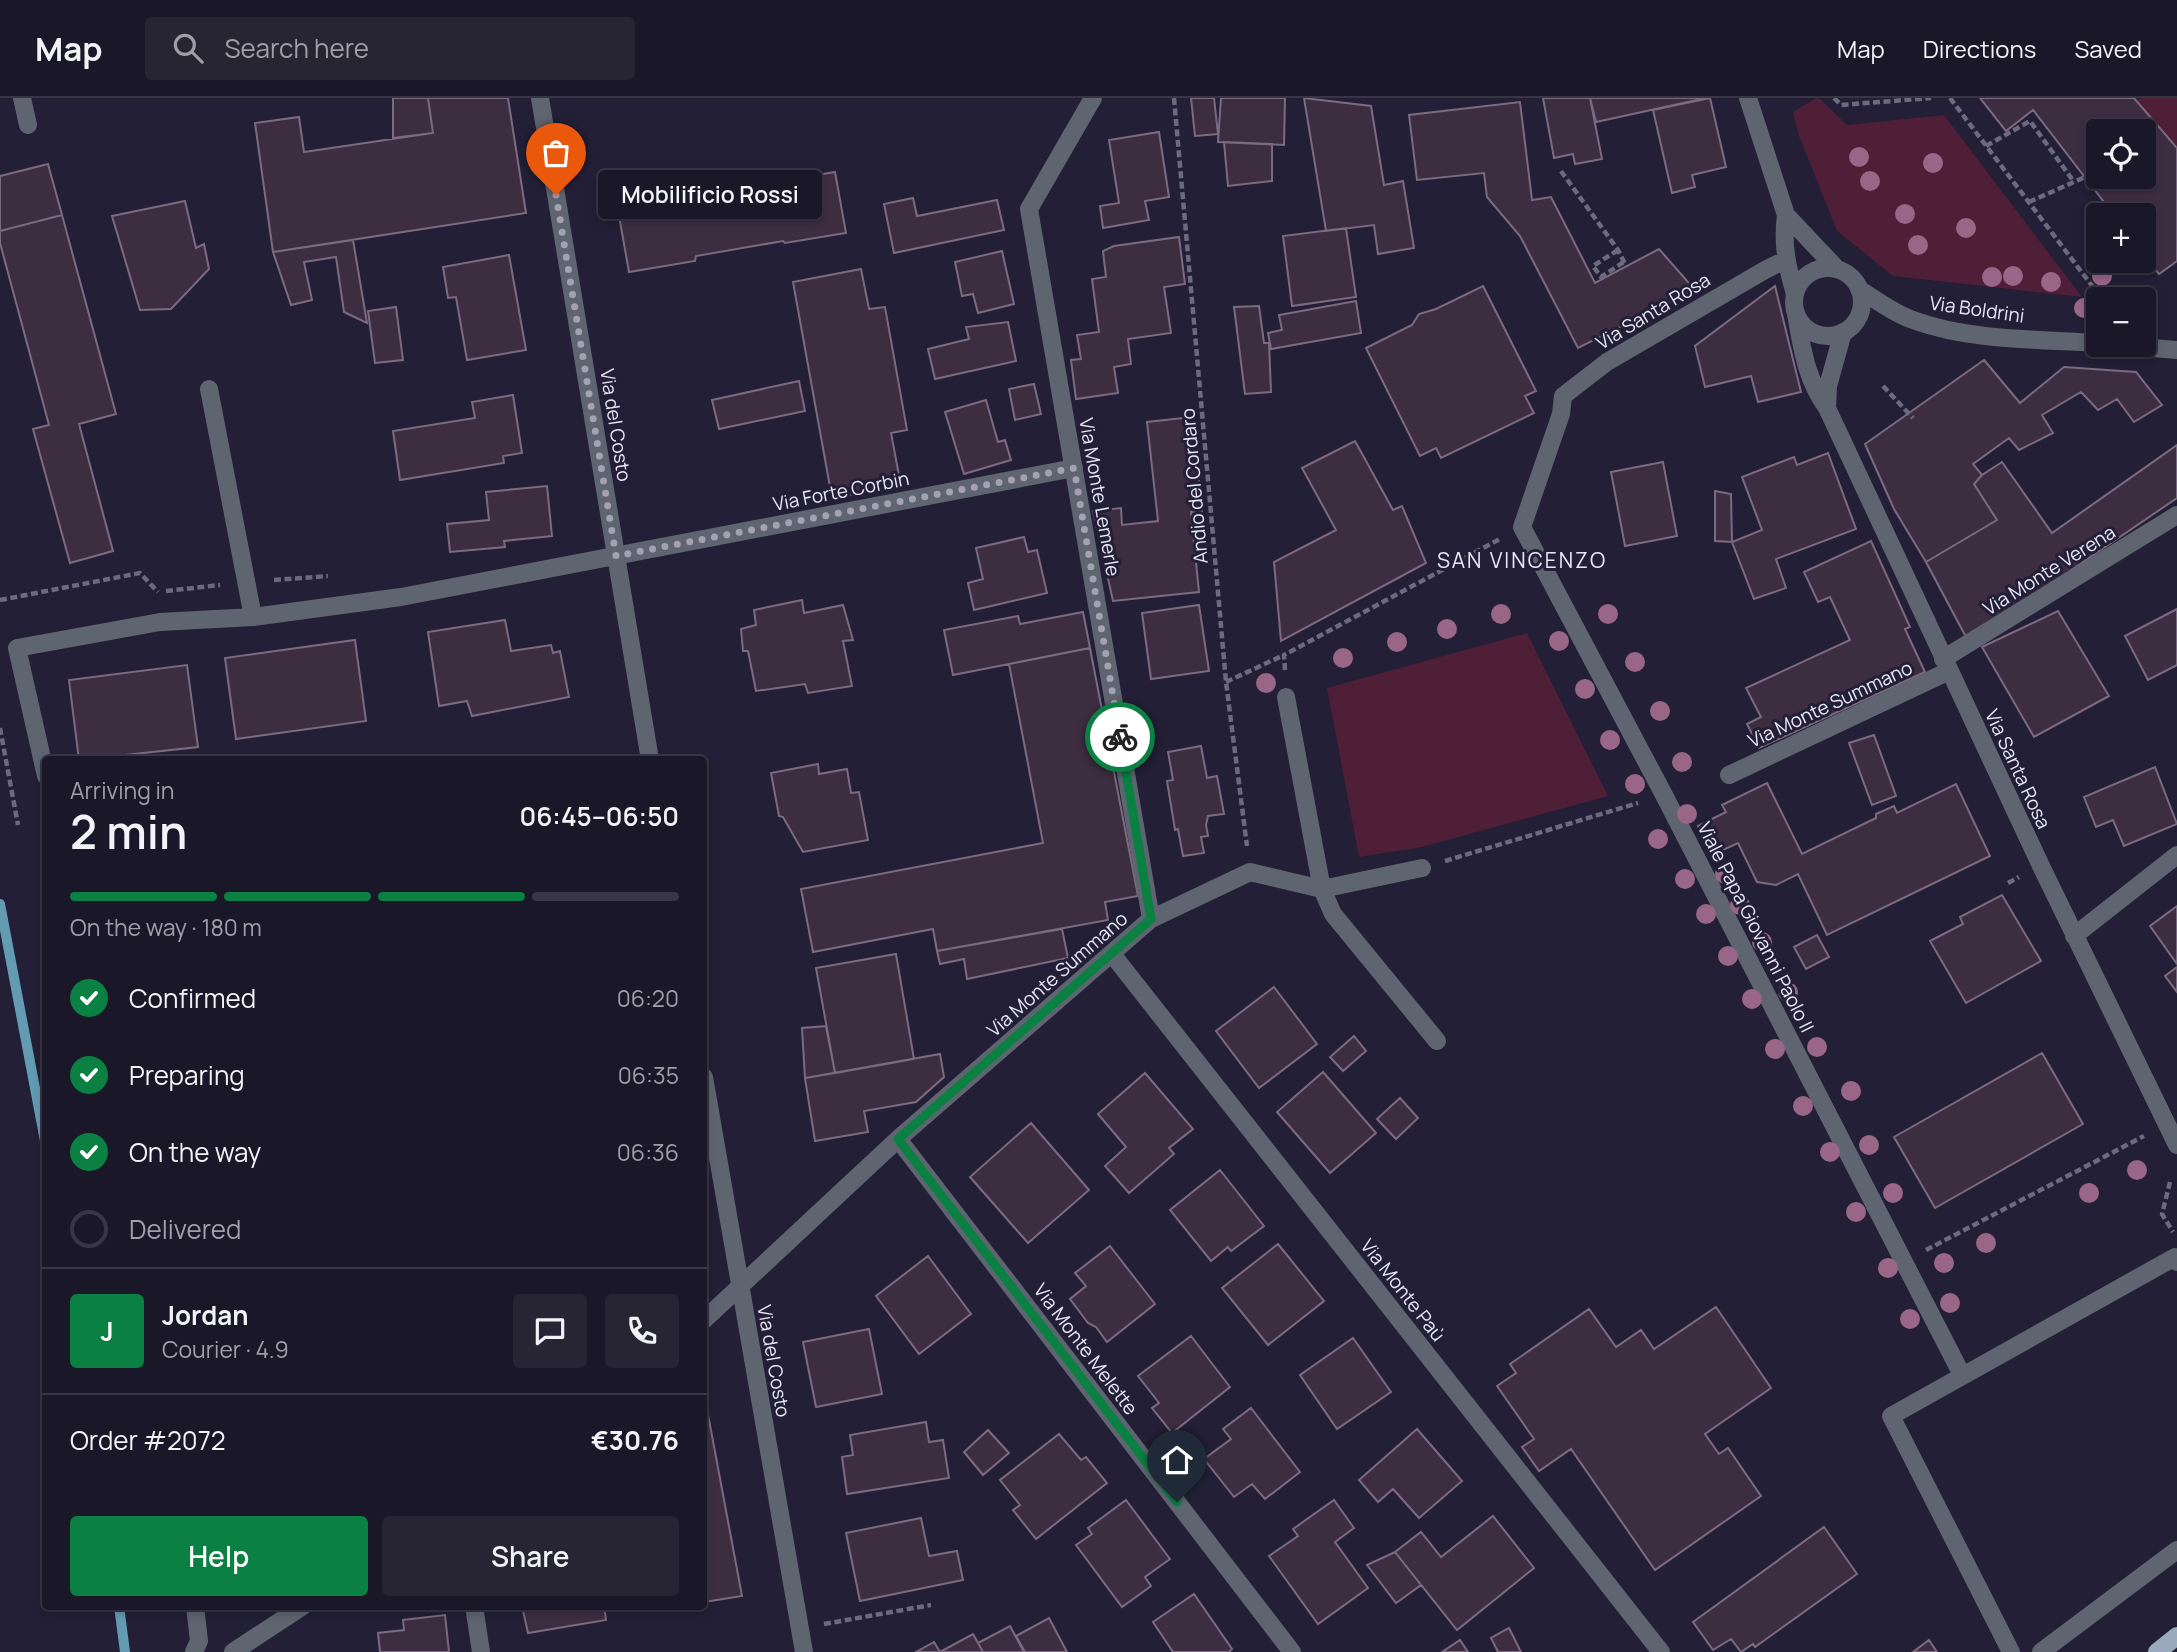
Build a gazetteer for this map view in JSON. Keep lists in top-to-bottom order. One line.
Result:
{"streets":{"street":["Via Boldrini","Via Santa Rosa","Via del Costo","Via Forte Corbin","Via Monte Lemerle","Via Monte Verena","Via Monte Summano","Viale Papa Giovanni Paolo II","Via Monte Paù","Via Monte Melette"],"path":["Andio del Cordaro"]},"crossings":[["Via Boldrini","Via Santa Rosa"],["Via Santa Rosa","Via Monte Verena"],["Via Santa Rosa","Via Monte Summano"],["Via Santa Rosa","Viale Papa Giovanni Paolo II"],["Via del Costo","Via Forte Corbin"],["Via del Costo","Via Monte Summano"],["Andio del Cordaro","Via Monte Summano"],["Via Forte Corbin","Via Monte Lemerle"],["Via Monte Lemerle","Via Monte Summano"],["Via Monte Verena","Via Monte Summano"],["Via Monte Summano","Via Monte Paù"],["Via Monte Summano","Via Monte Melette"]],"districts":["SAN VINCENZO"],"places":["Mobilificio Rossi"],"page":{"header":"Map","search":"Search here","nav":["Map","Directions","Saved"],"map_buttons":["+","−"],"bubble":"Mobilificio Rossi","heading":["2 min","Arriving in","06:45–06:50"],"panel":["Jordan","Courier · 4.9","Order #2072","€30.76"],"bar":"On the way · 180 m","list":[["Confirmed","06:20"],["Preparing","06:35"],["On the way","06:36"],"Delivered"],"round":"J","buttons":["Help","Share"]}}
